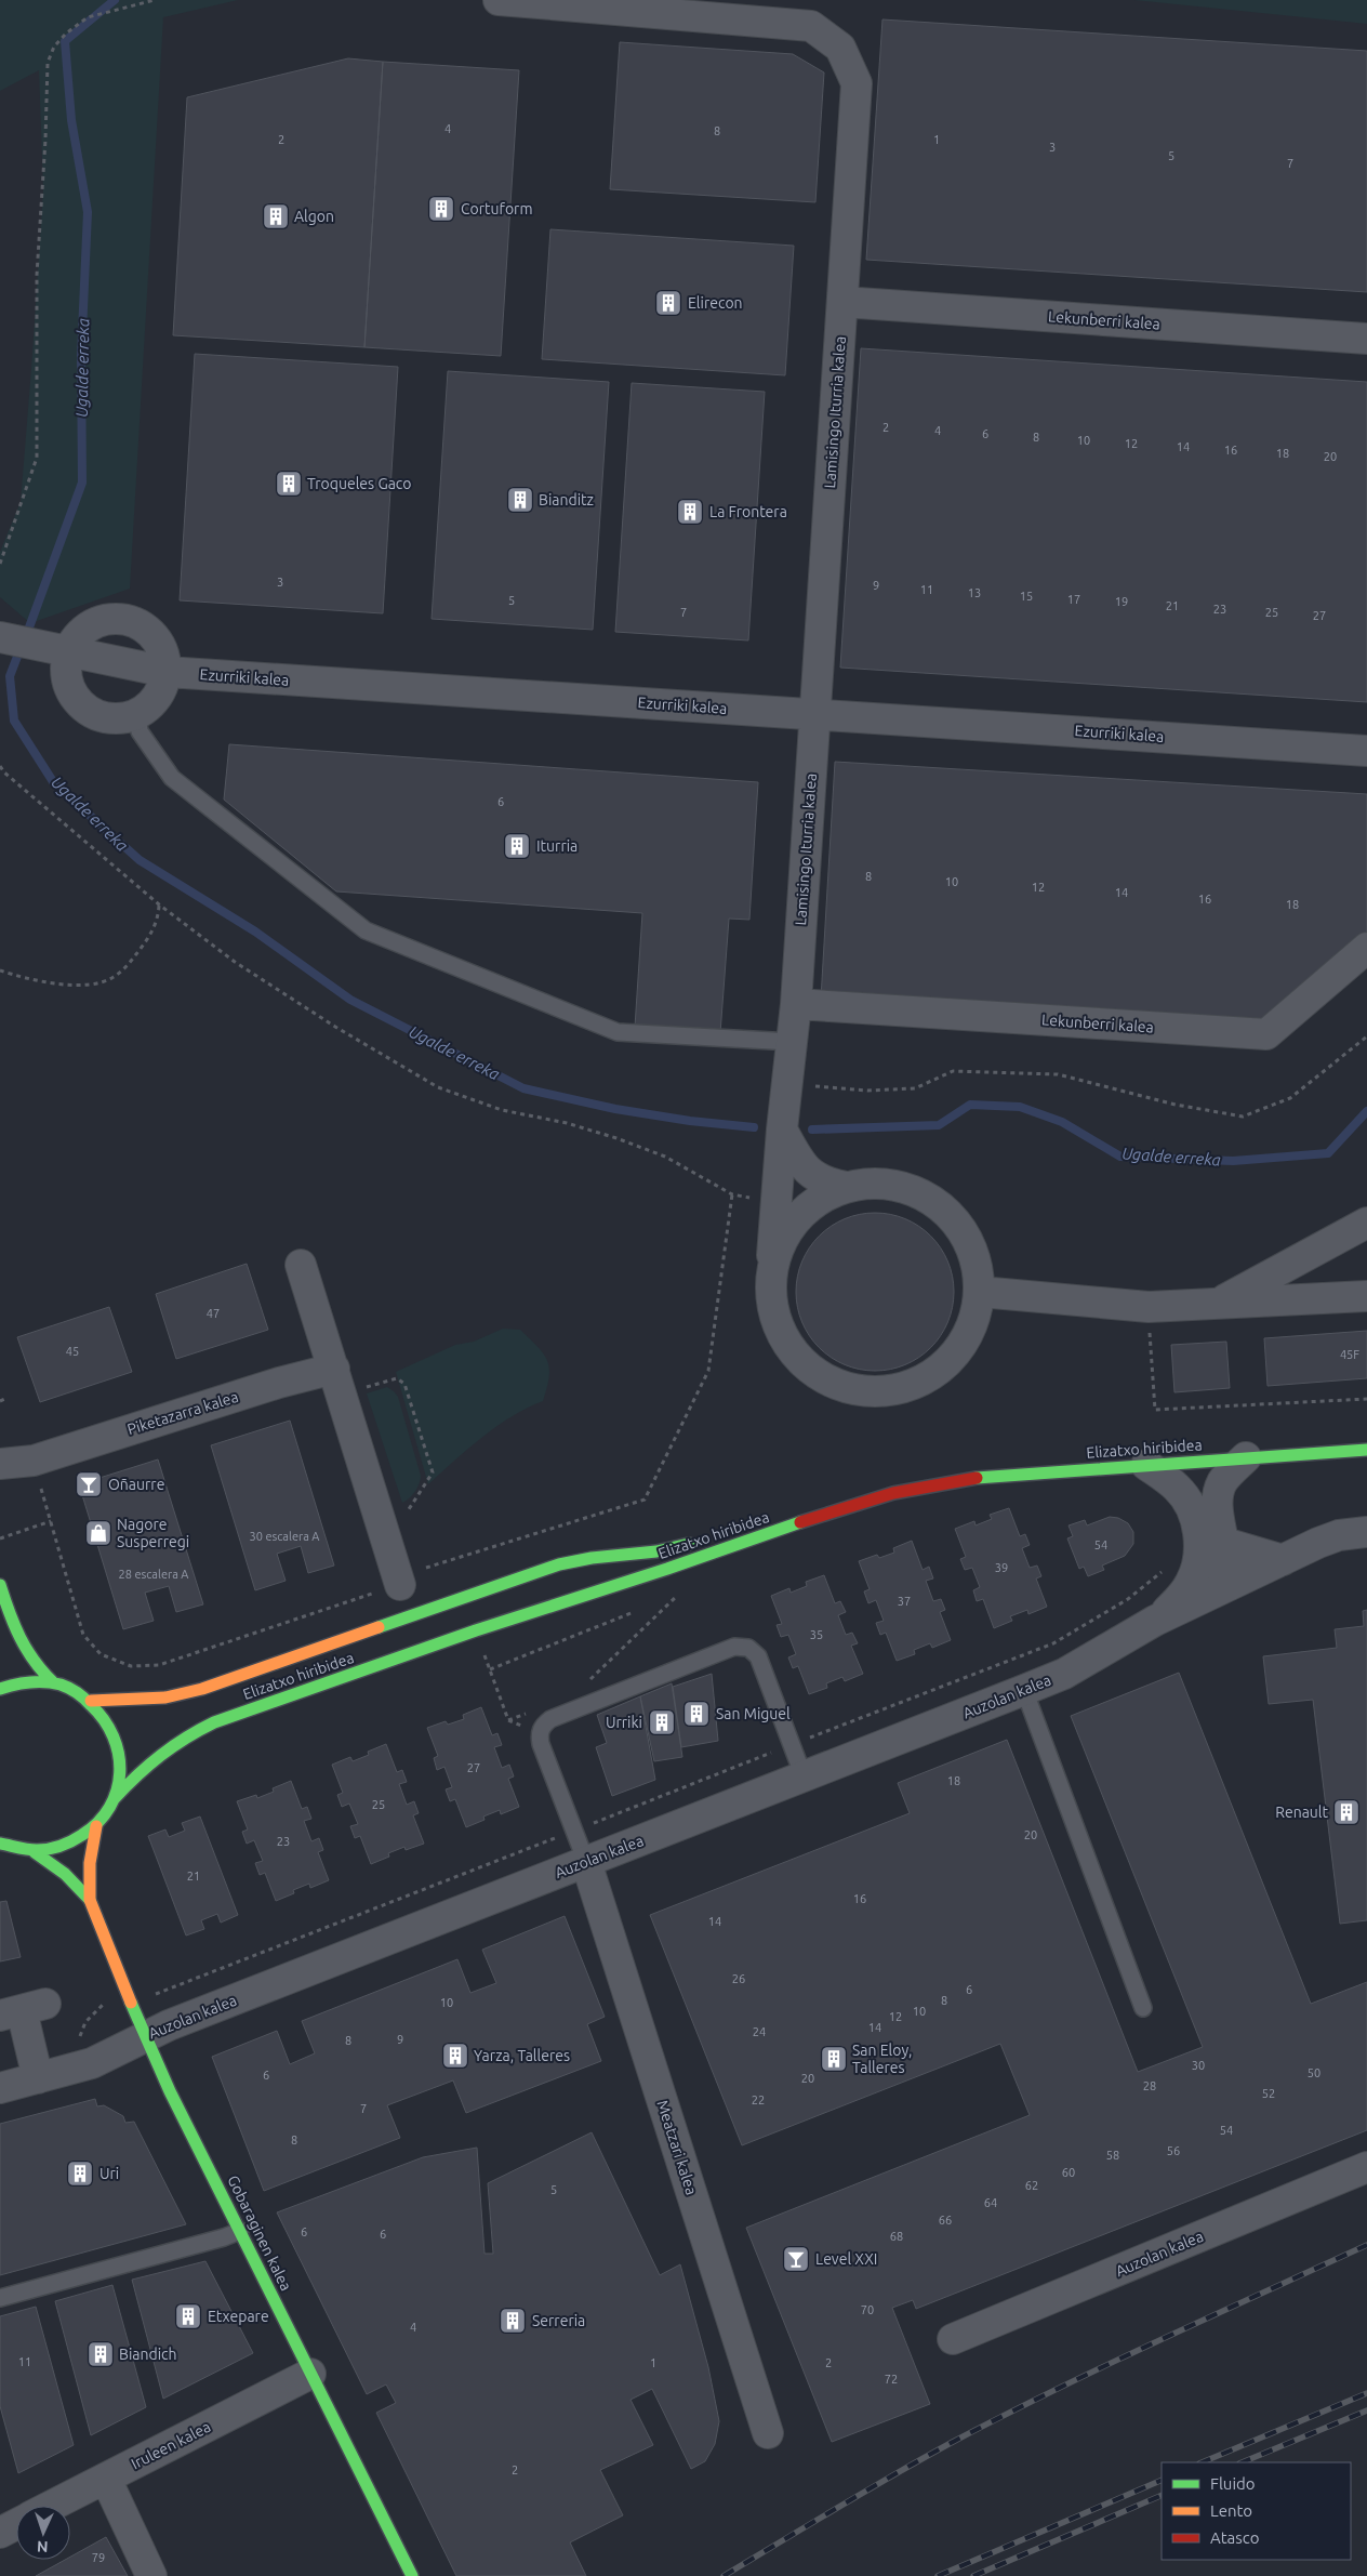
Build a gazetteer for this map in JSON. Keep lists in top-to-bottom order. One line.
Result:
{"streets":{"main road":["Elizatxo hiribidea","Gobaraginen kalea"],"street":["Lekunberri kalea","Lamisingo Iturria kalea","Ezurriki kalea","Piketazarra kalea","Auzolan kalea","Meatzari kalea","Iruleen kalea"]},"crossings":[["Lekunberri kalea","Lamisingo Iturria kalea"],["Lamisingo Iturria kalea","Ezurriki kalea"],["Elizatxo hiribidea","Auzolan kalea"],["Auzolan kalea","Meatzari kalea"],["Auzolan kalea","Gobaraginen kalea"],["Gobaraginen kalea","Iruleen kalea"]],"water":["Ugalde erreka"],"places":{"building":["Cortuform","Algon","Elirecon","Troqueles Gaco","Bianditz","La Frontera","Iturria","San Miguel","Urriki","Renault","Yarza, Talleres","San Eloy, Talleres","Uri","Etxepare","Serreria","Biandich"],"bar":["Oñaurre","Level XXI"],"shop":["Nagore Susperregi"]},"house_numbers":["4","8","2","1","3","5","7","2","4","6","8","10","12","14","16","18","20","3","9","11","13","15","17","5","19","21","23","7","25","27","6","8","10","12","14","16","18","47","45","45F","30 escalera A","54","39","28 escalera A","37","35","27","18","25","20","23","21","16","14","26","6","8","10","10","12","14","24","9","8","30","50","6","20","28","52","22","7","54","8","56","58","60","62","5","64","66","6","6","68","70","4","11","1","2","72","2","79"],"legend":["Fluido","Lento","Atasco"],"north":"bottom"}
